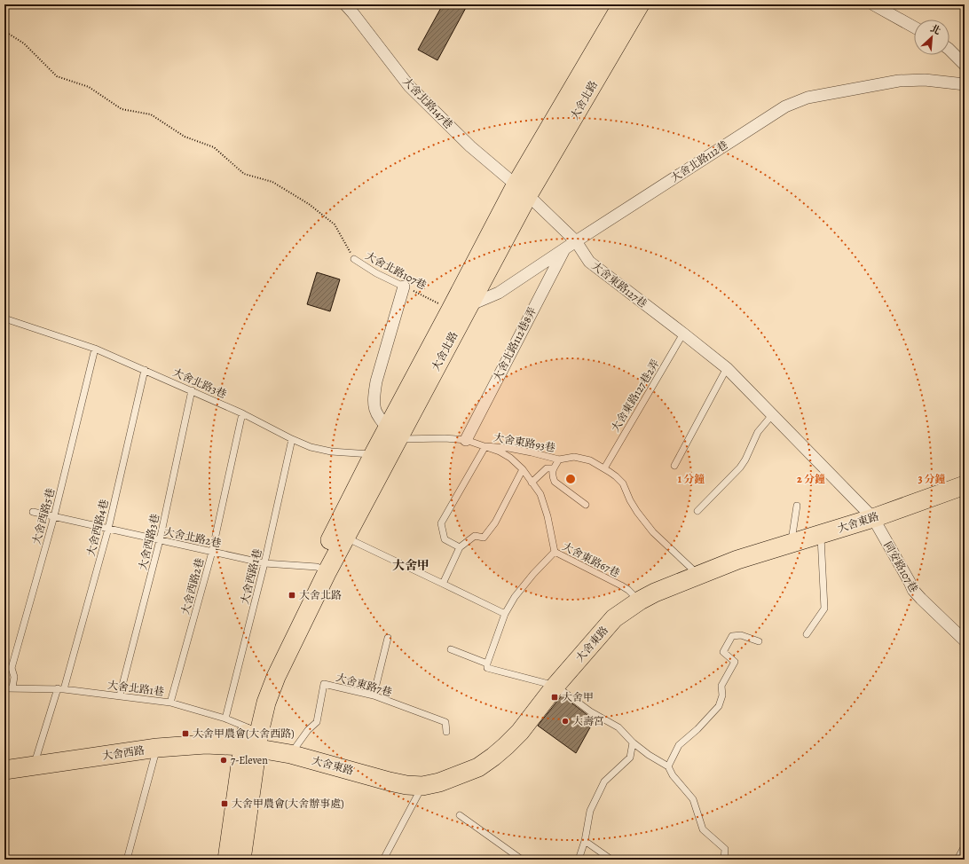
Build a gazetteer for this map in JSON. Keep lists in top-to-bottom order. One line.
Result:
{"streets":{"main road":["大舍北路","大舍東路","大舍西路"],"street":["大舍北路147巷","大舍北路112巷","大舍東路127巷","大舍北路112巷8弄","同安路107巷"],"lane":["大舍北路107巷","大舍北路3巷","大舍東路127巷2弄","大舍東路93巷","大舍西路5巷","大舍西路4巷","大舍北路2巷","大舍西路3巷","大舍東路67巷","大舍西路1巷","大舍西路2巷","大舍東路7巷","大舍北路1巷"]},"crossings":[["大舍北路","大舍北路147巷"],["大舍北路","大舍北路112巷"],["大舍北路","大舍北路107巷"],["大舍北路","大舍東路127巷"],["大舍北路","大舍北路3巷"],["大舍北路","大舍東路"],["大舍北路","大舍北路2巷"],["大舍北路","大舍北路1巷"],["大舍北路","大舍西路"],["大舍北路147巷","大舍東路127巷"],["大舍北路112巷","大舍北路107巷"],["大舍北路112巷","大舍東路127巷"],["大舍北路112巷","大舍北路112巷8弄"],["大舍東路127巷","大舍東路127巷2弄"],["大舍東路127巷","大舍東路"],["大舍東路127巷","同安路107巷"],["大舍北路3巷","大舍西路5巷"],["大舍北路3巷","大舍西路4巷"],["大舍北路3巷","大舍西路3巷"],["大舍北路3巷","大舍西路1巷"],["大舍北路3巷","大舍西路2巷"],["大舍東路127巷2弄","大舍東路93巷"],["大舍東路93巷","大舍東路"],["大舍西路5巷","大舍北路2巷"],["大舍西路5巷","大舍北路1巷"],["大舍東路","大舍東路67巷"],["大舍東路","同安路107巷"],["大舍東路","大舍東路7巷"],["大舍東路","大舍北路1巷"],["大舍東路","大舍西路"],["大舍西路4巷","大舍北路2巷"],["大舍西路4巷","大舍北路1巷"],["大舍西路4巷","大舍西路"],["大舍北路2巷","大舍西路3巷"],["大舍北路2巷","大舍西路1巷"],["大舍北路2巷","大舍西路2巷"],["大舍西路3巷","大舍北路1巷"],["大舍西路1巷","大舍北路1巷"],["大舍西路2巷","大舍北路1巷"],["大舍北路1巷","大舍西路"]],"districts":["大舍甲"],"places":{"transit":["大舍北路","大舍甲","大舍甲農會(大舍西路)","大舍甲農會(大舍辦事處)"],"other":["大壽宮","7-Eleven"]},"north":"top right","rings":["1 分鐘","2 分鐘","3 分鐘"]}
